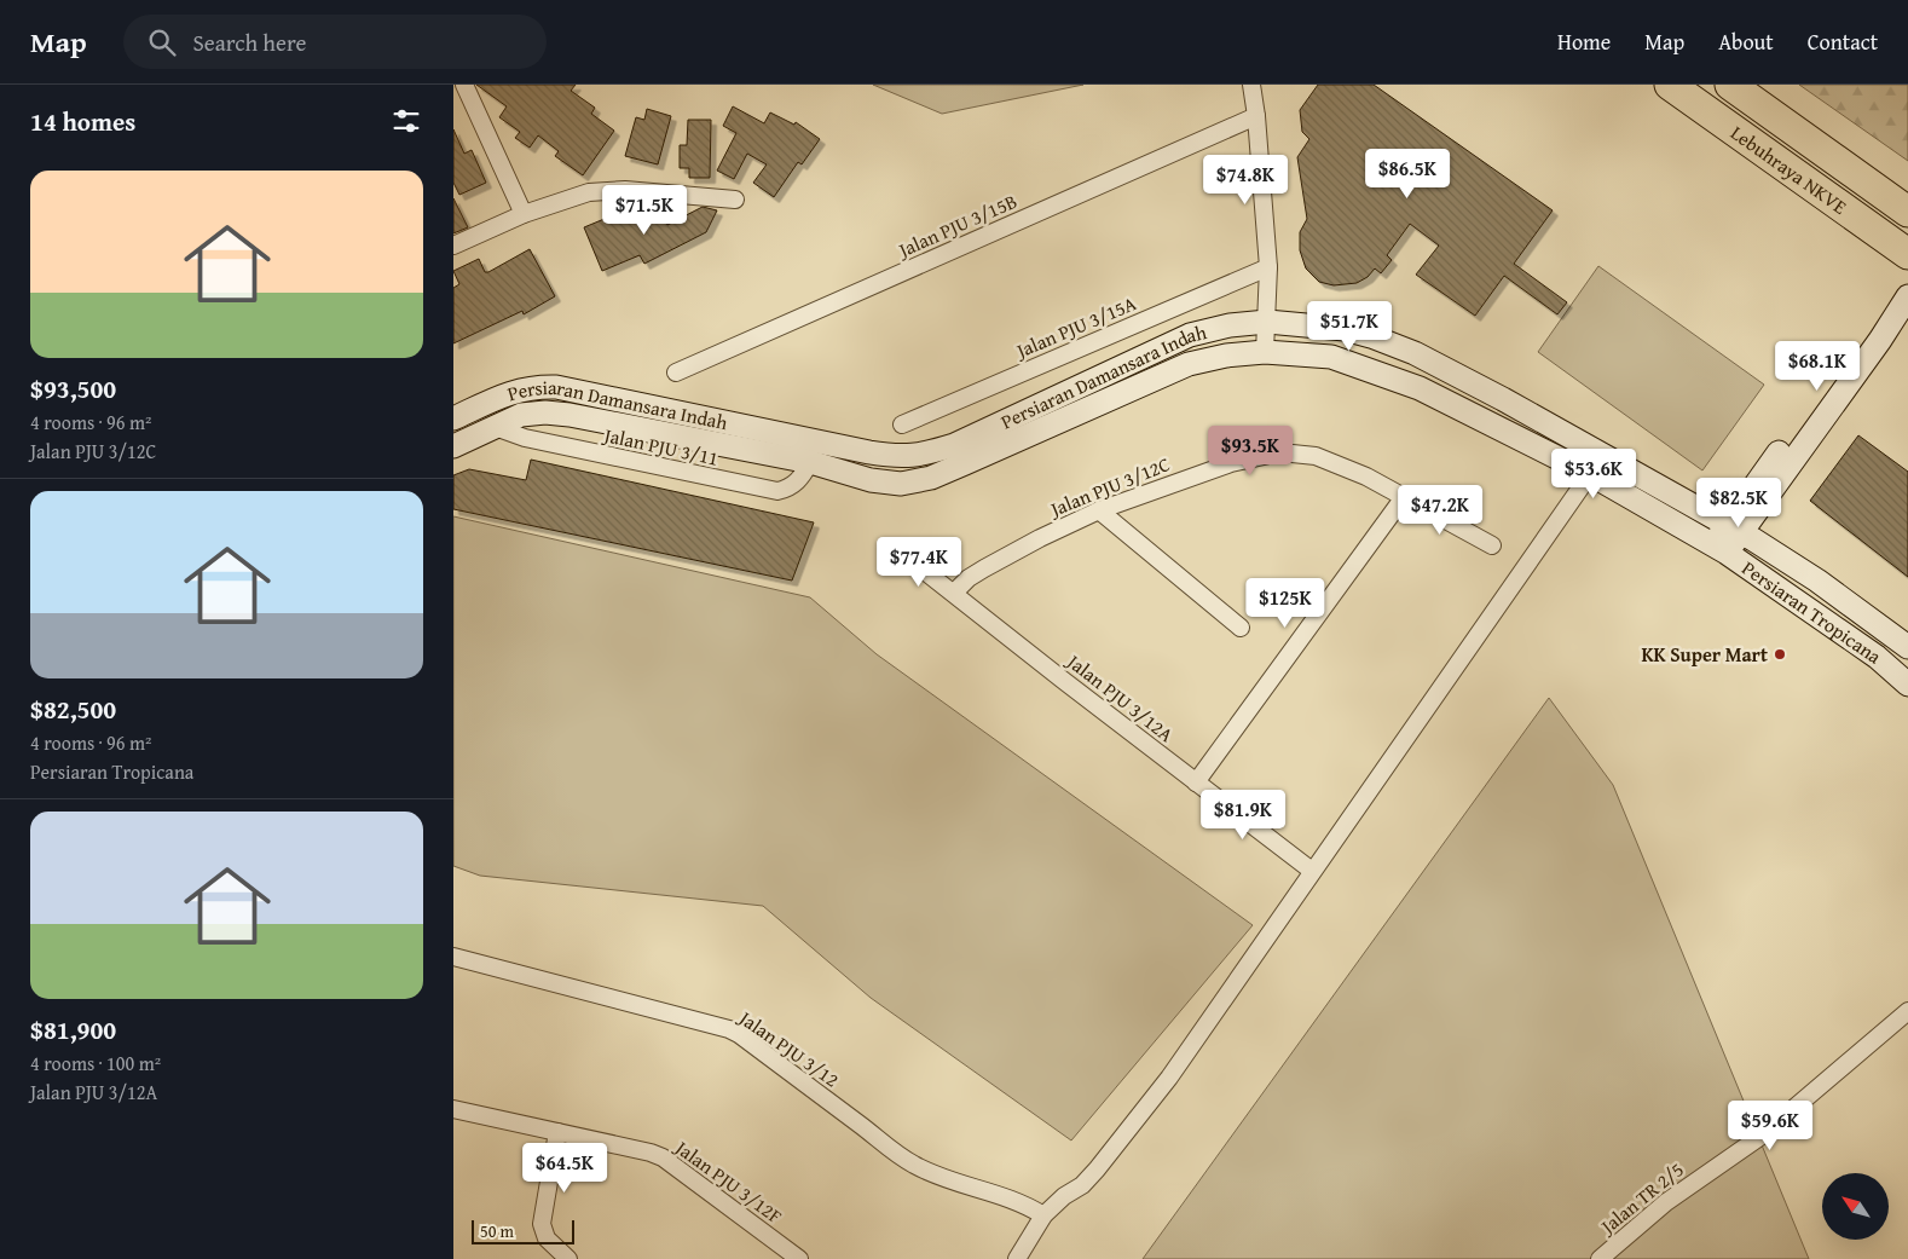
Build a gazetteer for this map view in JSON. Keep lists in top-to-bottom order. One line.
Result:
{"streets":{"highway":["Lebuhraya NKVE"],"main road":["Persiaran Damansara Indah","Persiaran Tropicana"],"street":["Jalan PJU 3/15B","Jalan PJU 3/15A","Jalan PJU 3/11","Jalan PJU 3/12C","Jalan PJU 3/12A","Jalan PJU 3/12","Jalan PJU 3/12F","Jalan TR 2/5"]},"crossings":[["Persiaran Damansara Indah","Jalan PJU 3/11"],["Persiaran Damansara Indah","Persiaran Tropicana"],["Jalan PJU 3/12C","Jalan PJU 3/12A"]],"places":["KK Super Mart"],"scale_bar":"50 m","north":"top left","page":{"header":"Map","search":"Search here","nav":["Home","Map","About","Contact"],"heading":"14 homes","price":["$86.5K","$74.8K","$71.5K","$51.7K","$68.1K","$93.5K","$53.6K","$82.5K","$47.2K","$77.4K","$125K","$81.9K","$59.6K","$64.5K"],"list":[{"name":"$93,500","note":"4 rooms · 96 m² · Jalan PJU 3/12C"},{"name":"$82,500","note":"4 rooms · 96 m² · Persiaran Tropicana"},{"name":"$81,900","note":"4 rooms · 100 m² · Jalan PJU 3/12A"}],"scale":"50 m"}}
